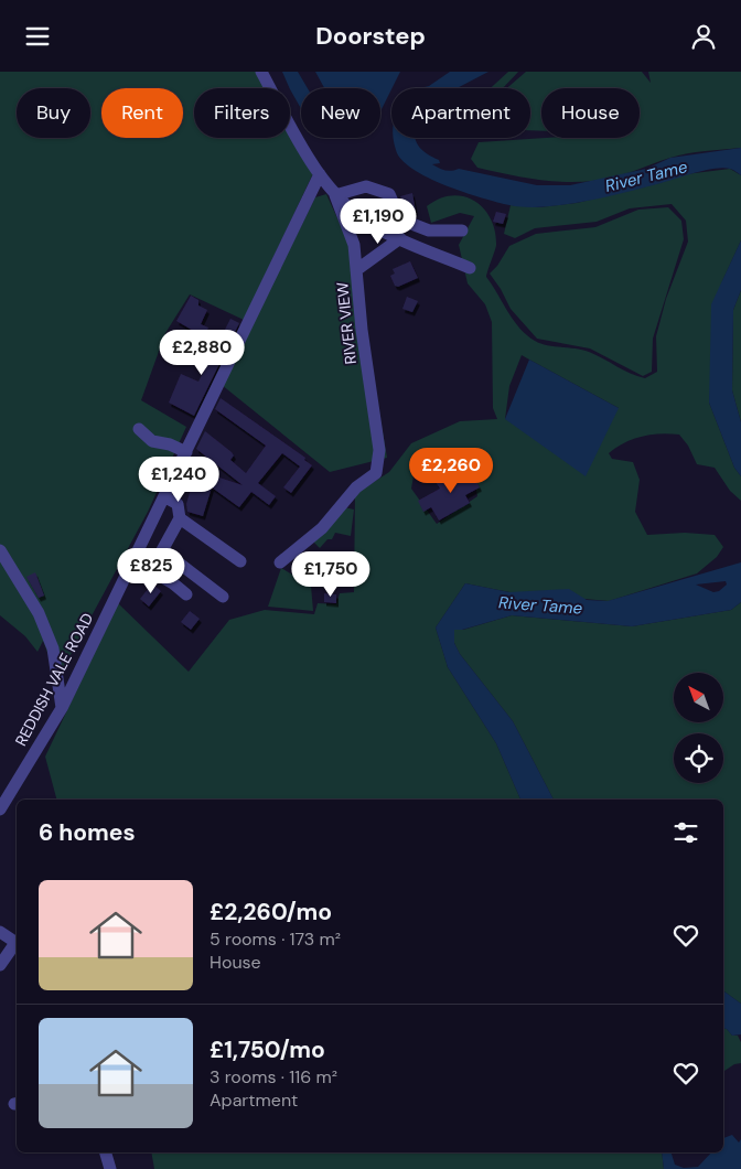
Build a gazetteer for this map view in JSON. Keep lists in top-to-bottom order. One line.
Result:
{"streets":{"street":["RIVER VIEW","REDDISH VALE ROAD"]},"water":["River Tame"],"north":"top left","page":{"header":"Doorstep","chip":["Buy","Rent","Filters","New","Apartment","House"],"price":["£1,190","£2,880","£2,260","£1,240","£825","£1,750"],"heading":"6 homes","list":[{"name":"£2,260/mo","note":"5 rooms · 173 m² · House"},{"name":"£1,750/mo","note":"3 rooms · 116 m² · Apartment"}]}}
